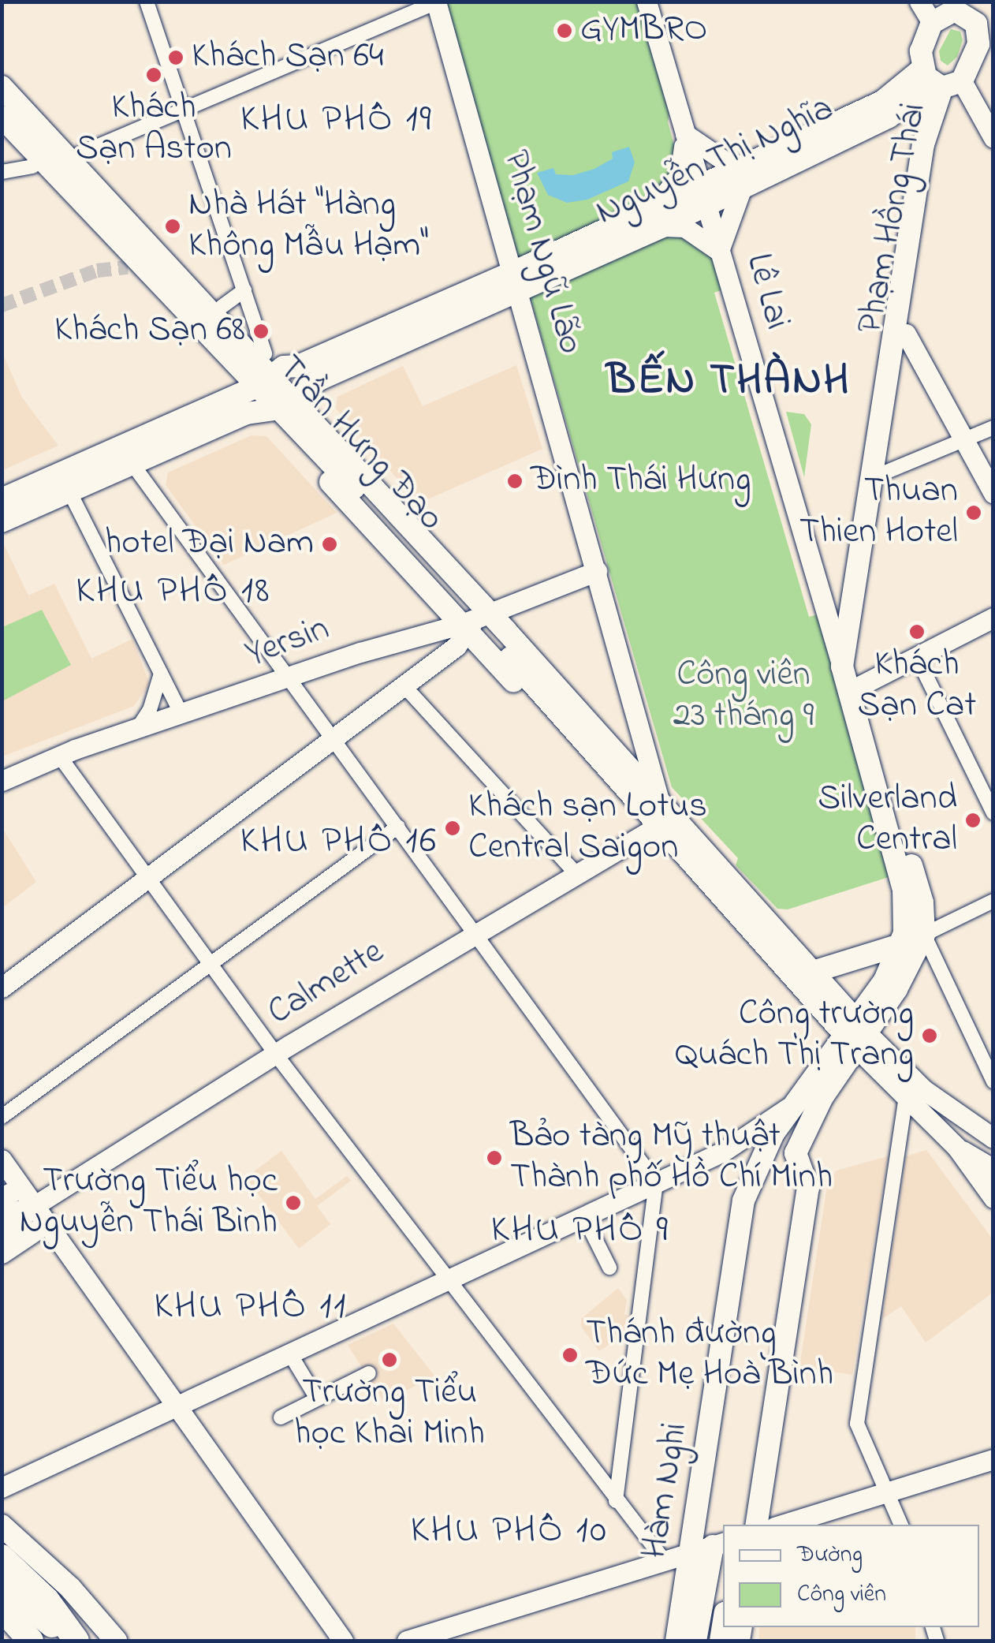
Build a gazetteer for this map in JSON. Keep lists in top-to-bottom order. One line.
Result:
{"streets":{"main road":["Nguyễn Thị Nghĩa","Phạm Hồng Thái","Lê Lai","Trần Hưng Đạo","Hàm Nghi"],"street":["Phạm Ngũ Lão","Yersin","Calmette"]},"crossings":[["Nguyễn Thị Nghĩa","Phạm Hồng Thái"],["Nguyễn Thị Nghĩa","Phạm Ngũ Lão"],["Nguyễn Thị Nghĩa","Lê Lai"],["Phạm Hồng Thái","Lê Lai"],["Phạm Ngũ Lão","Trần Hưng Đạo"],["Phạm Ngũ Lão","Yersin"],["Trần Hưng Đạo","Yersin"],["Trần Hưng Đạo","Calmette"]],"districts":["KHU PHỐ 19","BẾN THÀNH","KHU PHỐ 18","KHU PHỐ 16","KHU PHỐ 9","KHU PHỐ 11","KHU PHỐ 10"],"parks":["Công viên 23 tháng 9"],"places":["GYMBRO","Khách Sạn 64","Khách Sạn Aston","Nhà Hát \"Hàng Không Mẫu Hạm\"","Khách Sạn 68","Đình Thái Hưng","Thuan Thien Hotel","hotel Đại Nam","Khách Sạn Cat","Silverland Central","Khách sạn Lotus Central Saigon","Công trường Quách Thị Trang","Bảo tàng Mỹ thuật Thành phố Hồ Chí Minh","Trường Tiểu học Nguyễn Thái Bình","Thánh đường Đức Mẹ Hoà Bình","Trường Tiểu học Khai Minh"],"legend":["Đường","Công viên"]}
